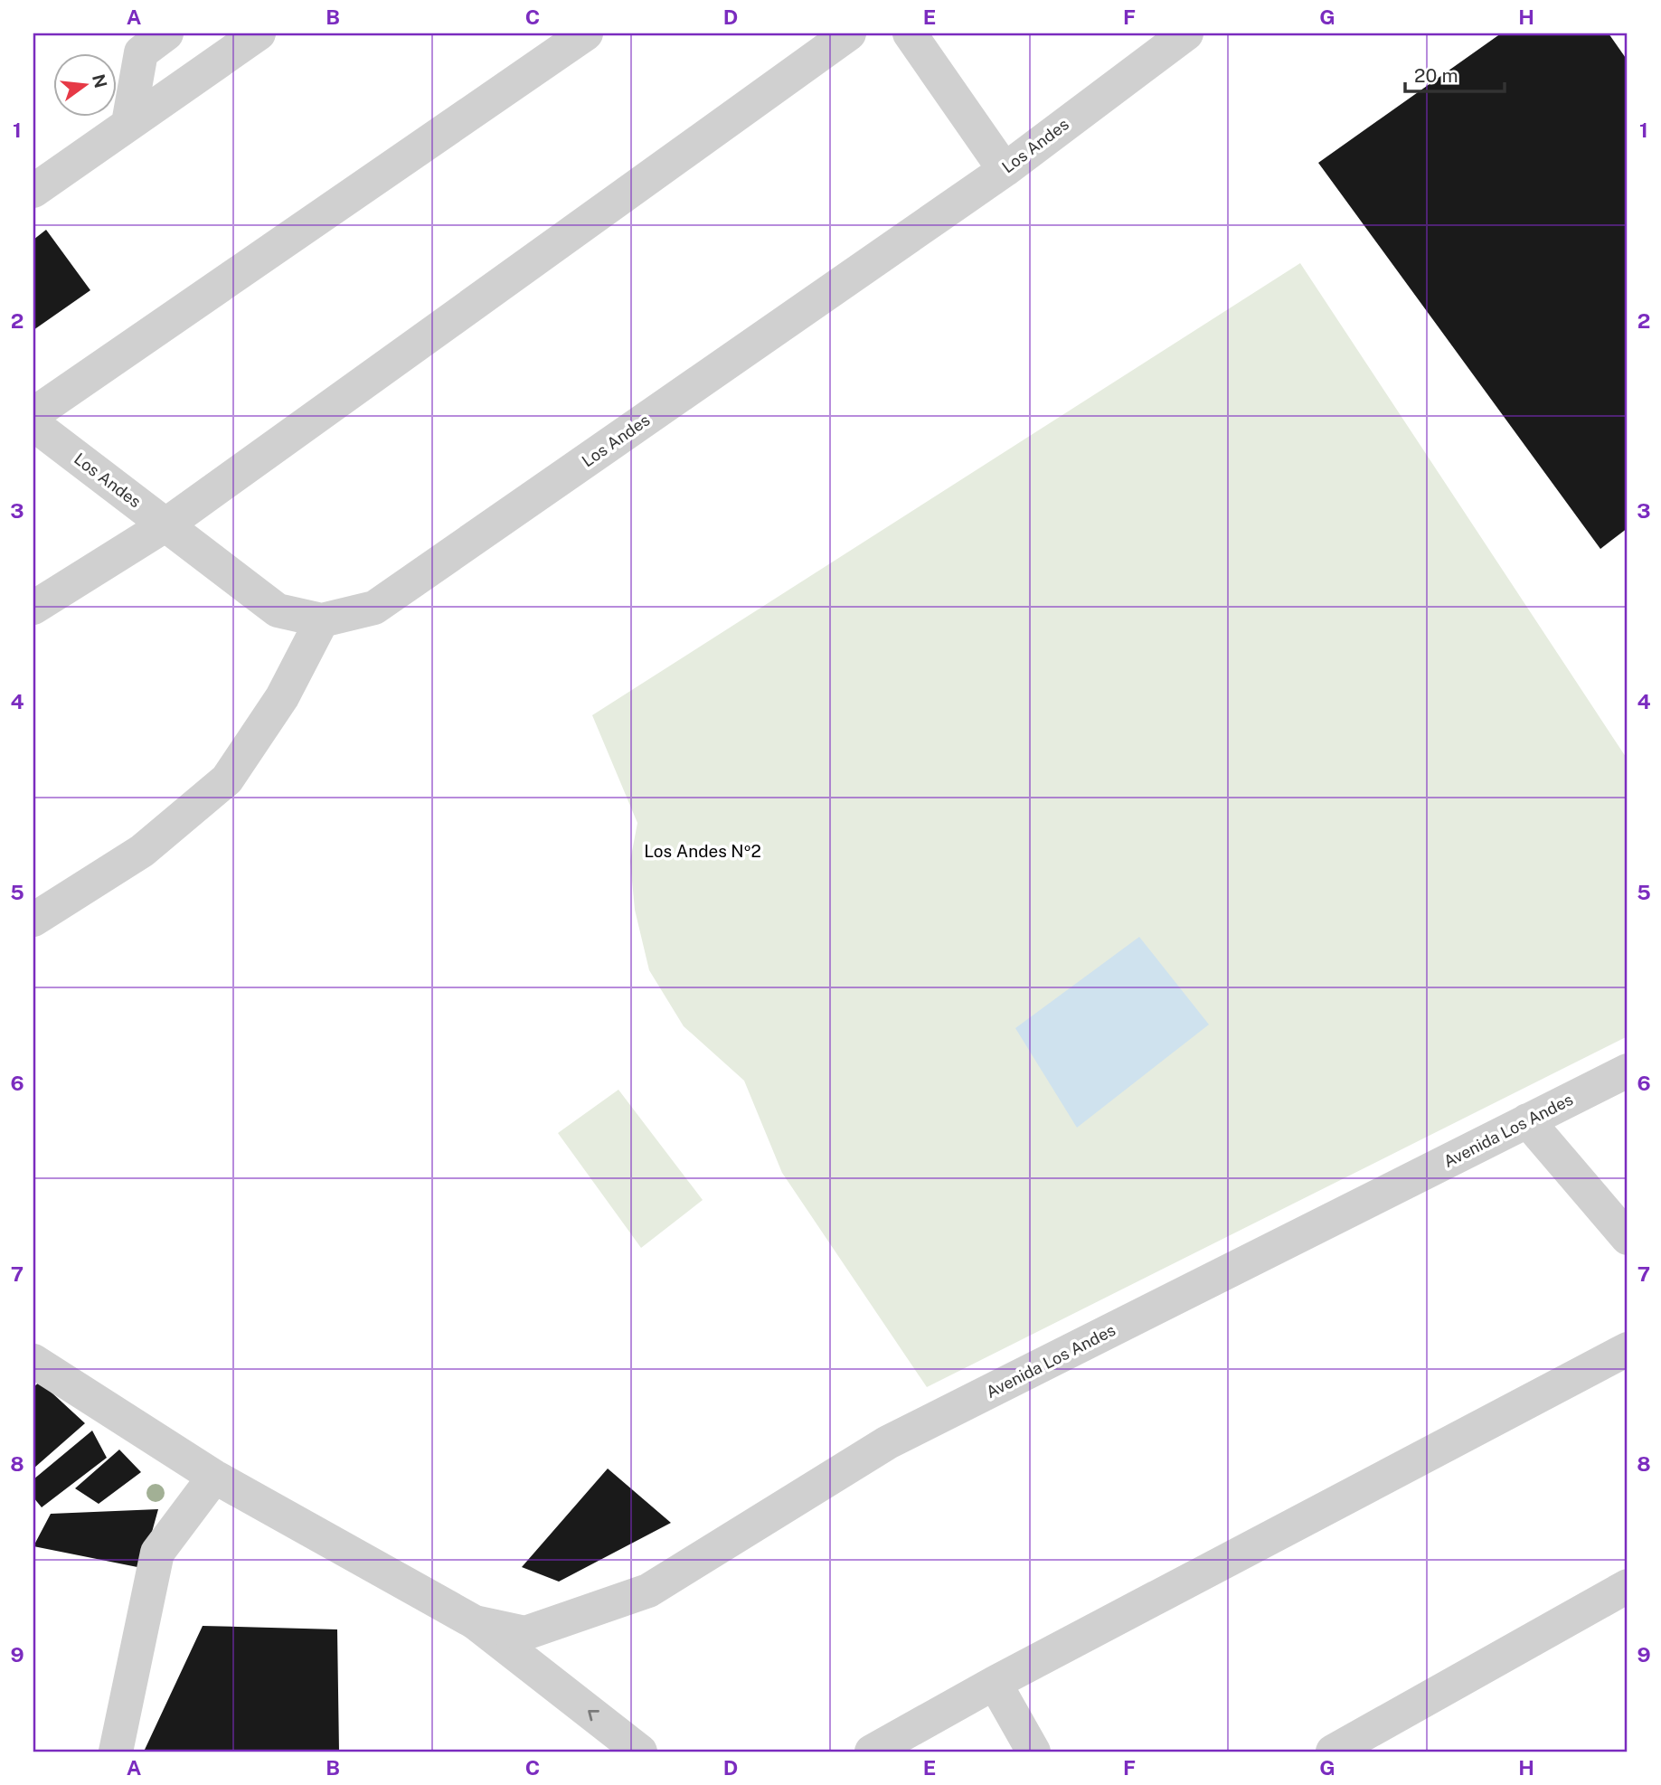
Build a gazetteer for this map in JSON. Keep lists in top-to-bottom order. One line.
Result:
{"streets":{"street":["Los Andes","Avenida Los Andes"]},"districts":["Los Andes Nº2"],"scale_bar":"20 m","north":"right","grid":{"columns":["A","B","C","D","E","F","G","H"],"rows":["1","2","3","4","5","6","7","8","9"]}}
